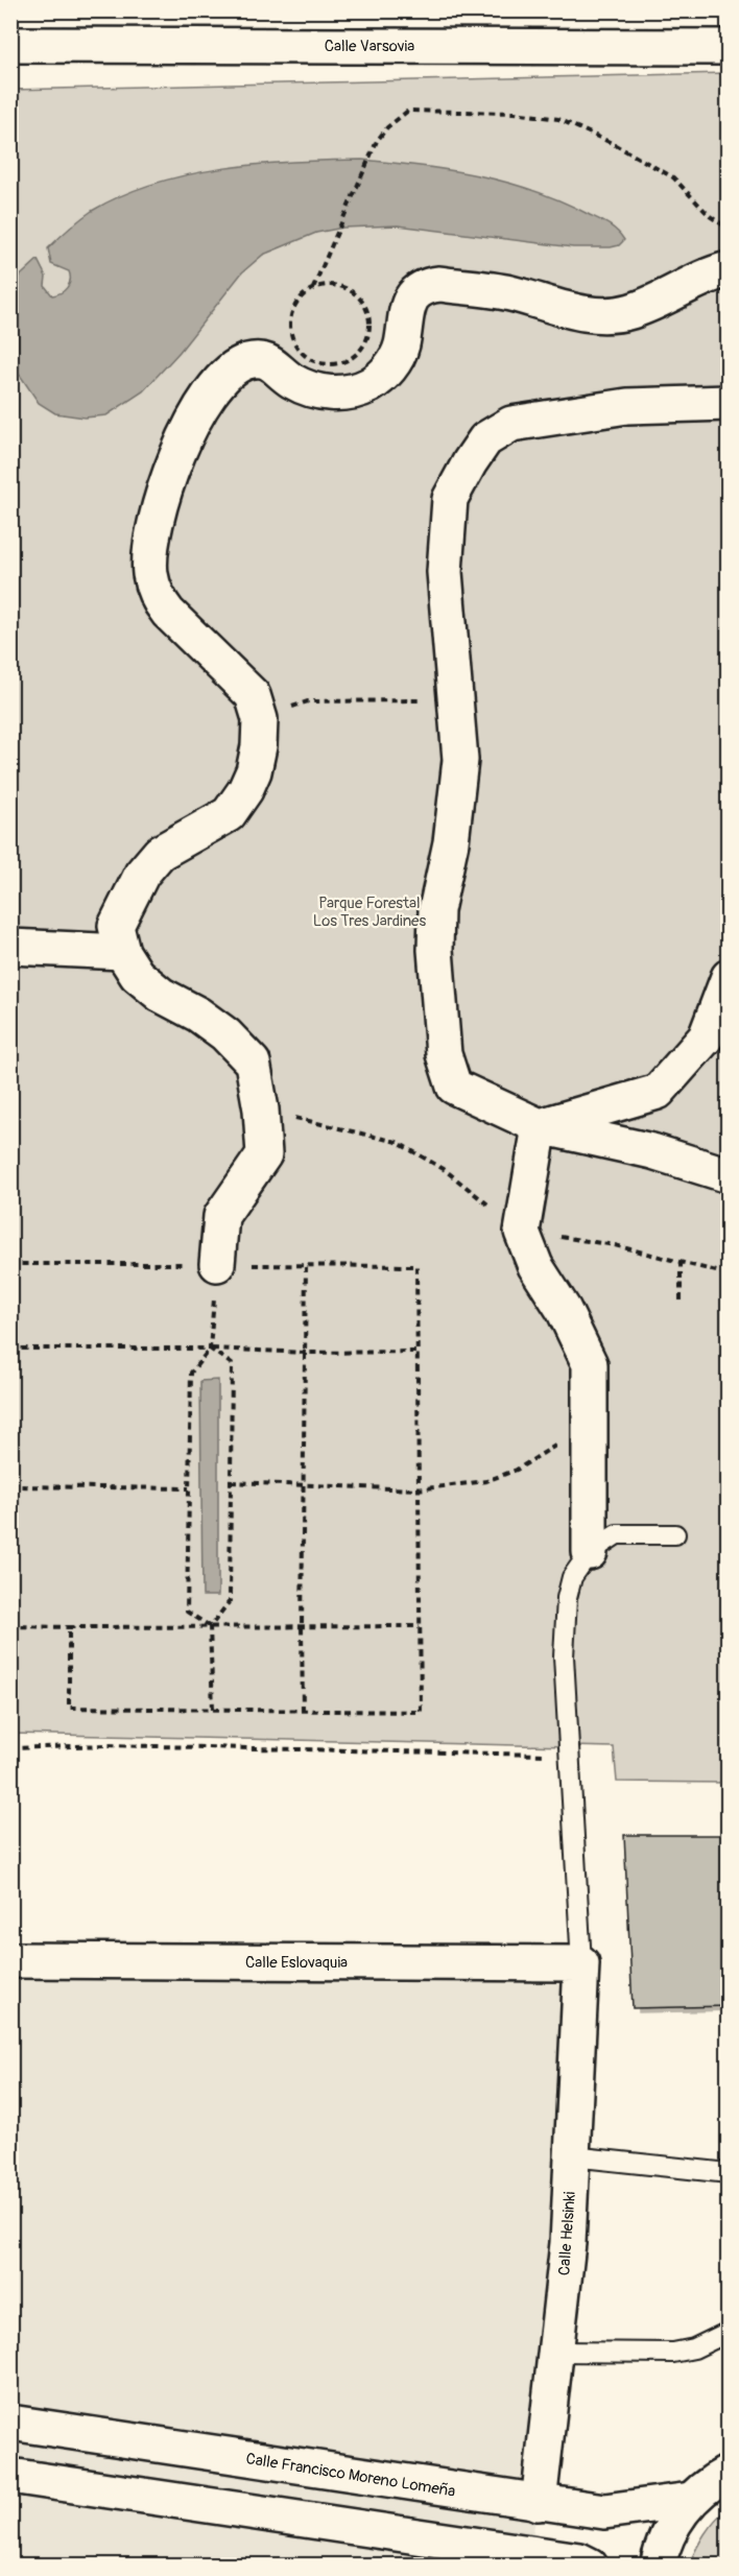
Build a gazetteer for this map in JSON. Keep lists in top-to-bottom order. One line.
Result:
{"streets":{"street":["Calle Varsovia","Calle Eslovaquia","Calle Helsinki","Calle Francisco Moreno Lomeña"]},"crossings":[["Calle Eslovaquia","Calle Helsinki"],["Calle Helsinki","Calle Francisco Moreno Lomeña"]],"parks":["Parque Forestal Los Tres Jardines"]}
